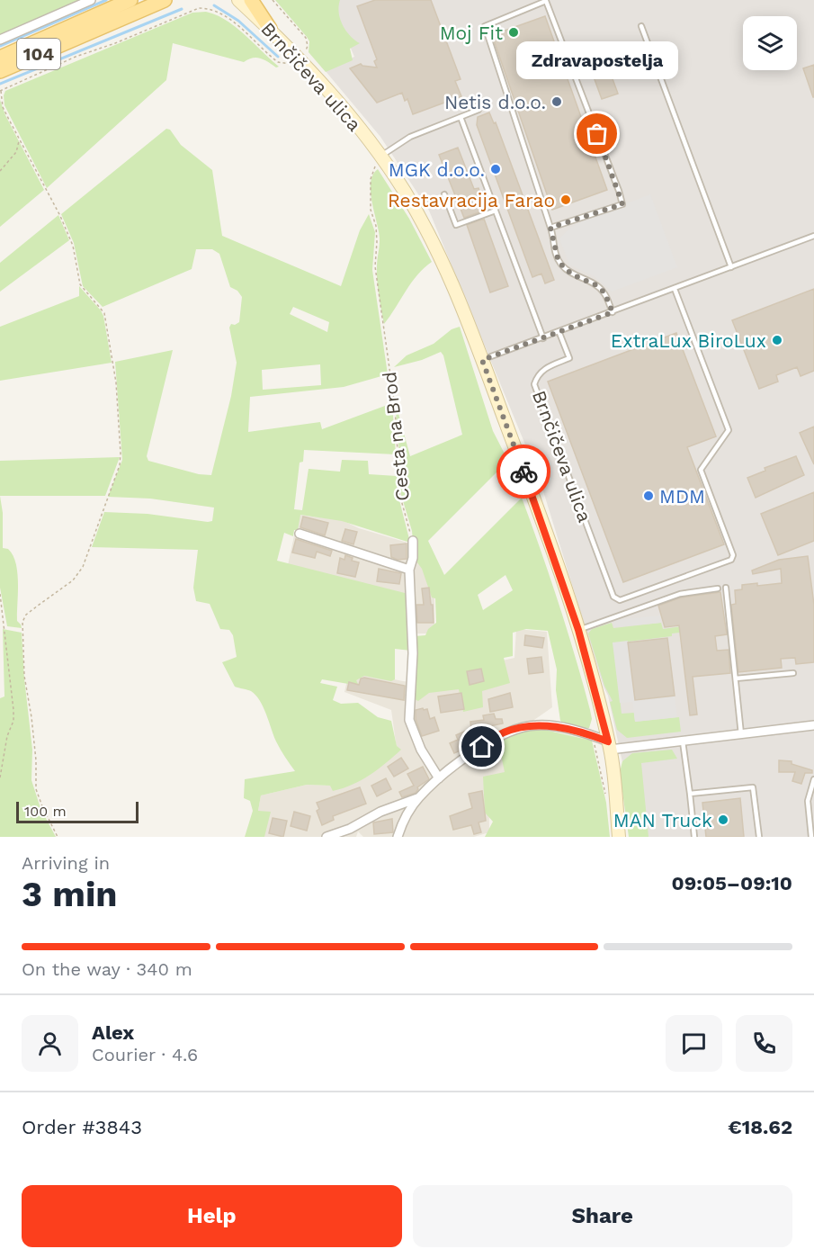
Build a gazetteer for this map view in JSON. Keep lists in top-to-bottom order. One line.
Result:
{"streets":{"main road":["104"],"street":["Brnčičeva ulica"],"path":["Cesta na Brod"]},"crossings":[["Brnčičeva ulica","Cesta na Brod"]],"places":["Moj Fit","Netis d.o.o.","Zdravapostelja","MGK d.o.o.","Restavracija Farao","ExtraLux BiroLux","MDM","MAN Truck"],"scale_bar":"100 m","page":{"bubble":"Zdravapostelja","scale":"100 m","heading":["3 min","Arriving in","09:05–09:10"],"panel":["Alex","Courier · 4.6","Order #3843","€18.62"],"bar":"On the way · 340 m","buttons":["Help","Share"]}}
